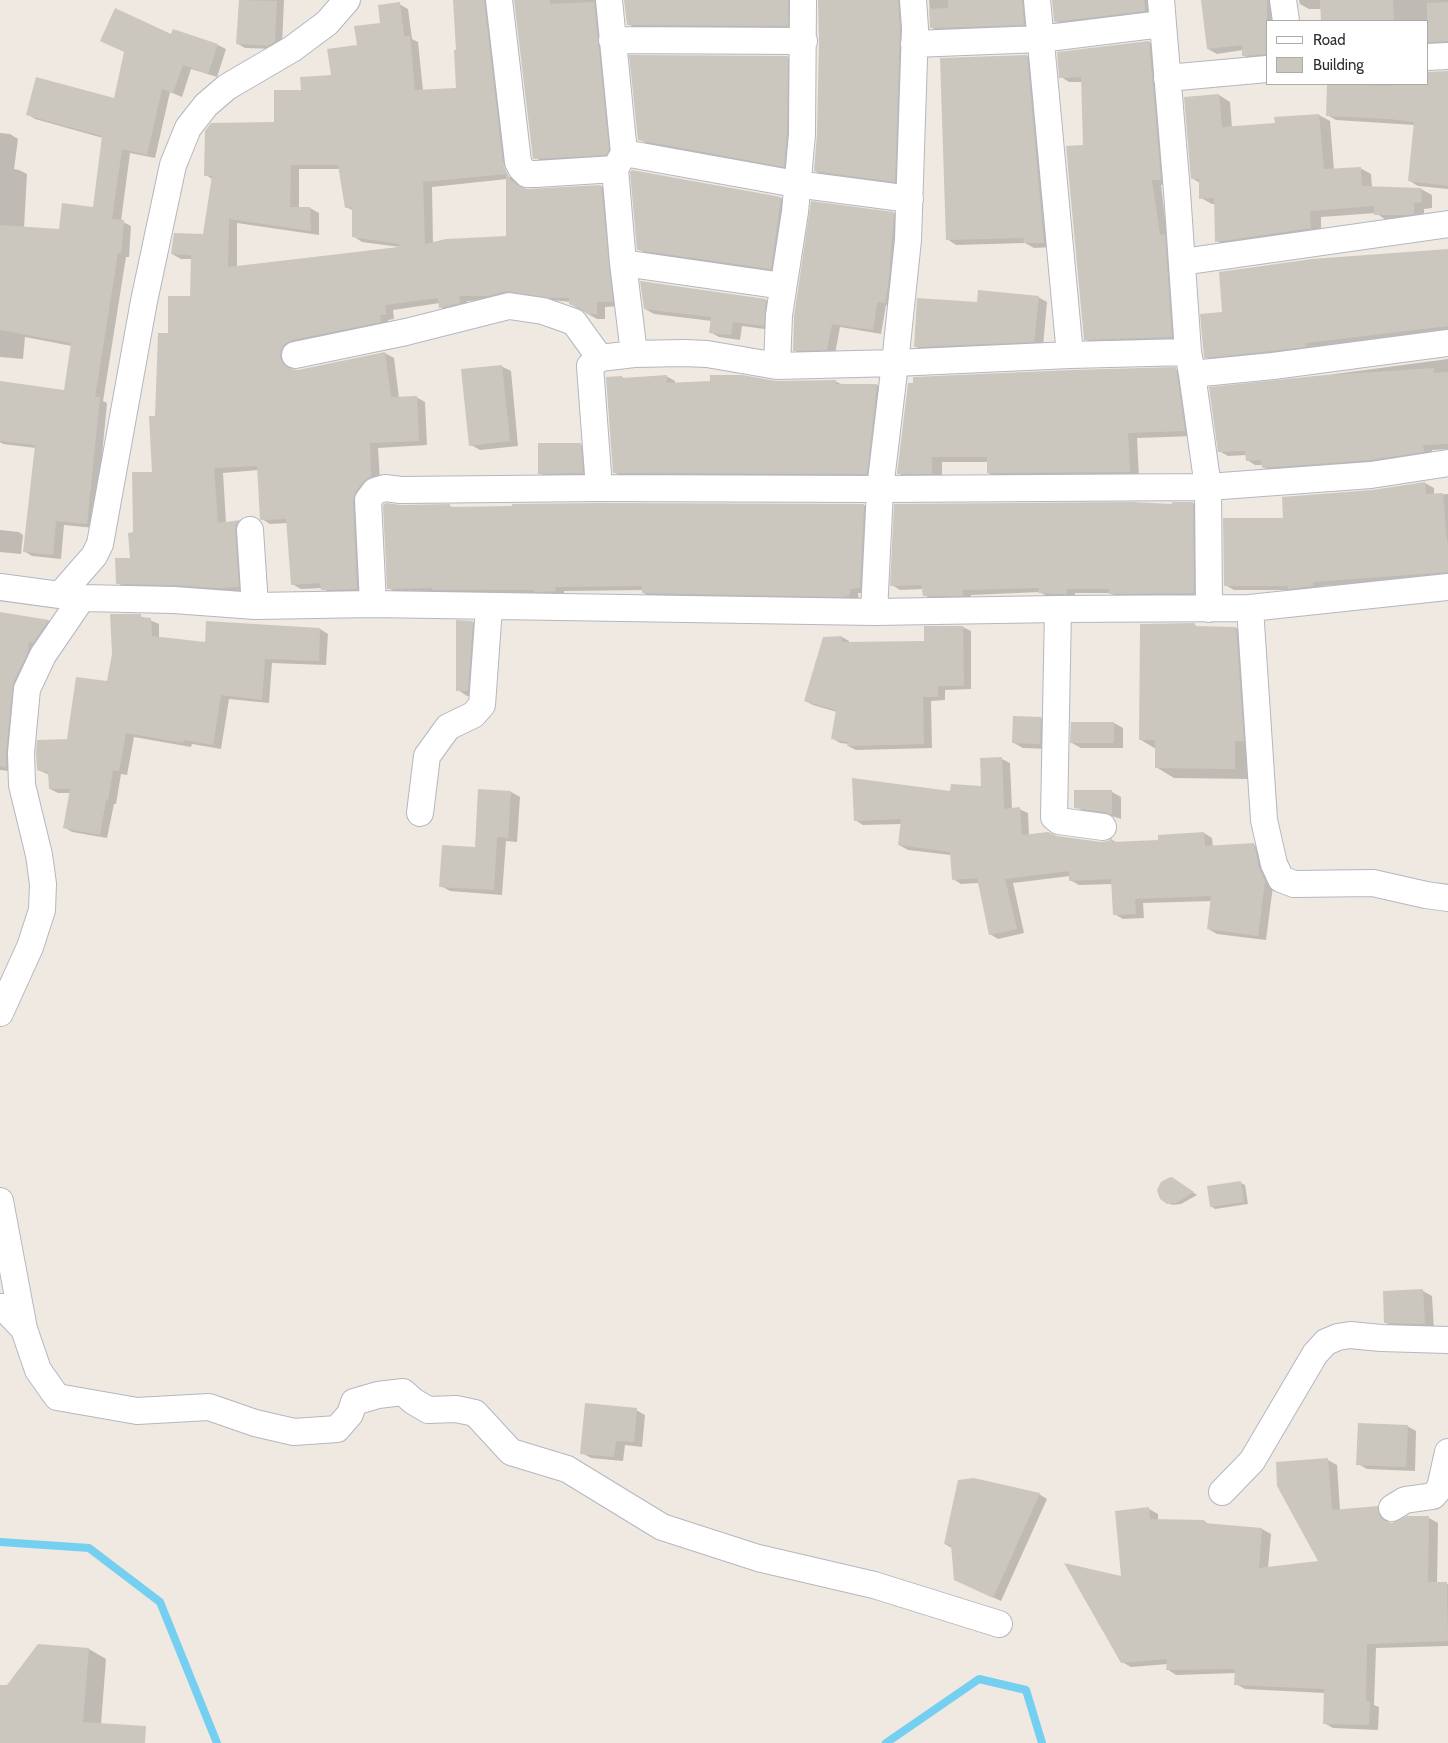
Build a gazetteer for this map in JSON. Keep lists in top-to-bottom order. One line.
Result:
{"legend":["Road","Building"]}
